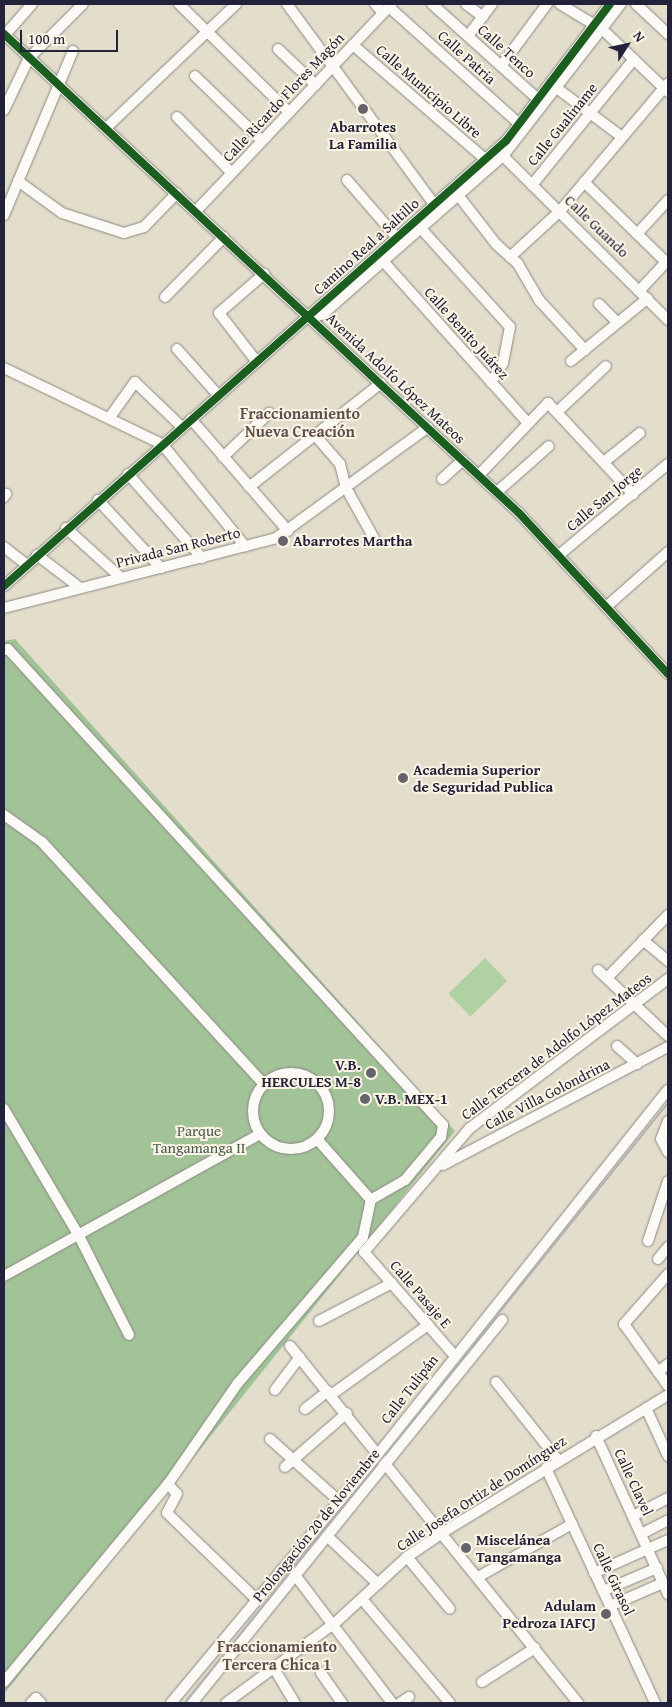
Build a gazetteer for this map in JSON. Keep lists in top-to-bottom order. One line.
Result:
{"streets":{"street":["Calle Tenco","Calle Patria","Calle Municipio Libre","Calle Ricardo Flores Magón","Calle Gualiname","Calle Guando","Camino Real a Saltillo","Calle Benito Juárez","Avenida Adolfo López Mateos","Calle San Jorge","Privada San Roberto","Calle Tercera de Adolfo López Mateos","Calle Villa Golondrina","Calle Pasaje E","Calle Tulipán","Calle Clavel","Calle Josefa Ortiz de Domínguez","Prolongación 20 de Noviembre","Calle Girasol"]},"crossings":[["Calle Tenco","Camino Real a Saltillo"],["Calle Patria","Calle Ricardo Flores Magón"],["Calle Patria","Camino Real a Saltillo"],["Calle Municipio Libre","Calle Ricardo Flores Magón"],["Calle Municipio Libre","Camino Real a Saltillo"],["Calle Ricardo Flores Magón","Avenida Adolfo López Mateos"],["Calle Gualiname","Calle Guando"],["Calle Guando","Camino Real a Saltillo"],["Camino Real a Saltillo","Calle Benito Juárez"],["Camino Real a Saltillo","Avenida Adolfo López Mateos"],["Avenida Adolfo López Mateos","Calle San Jorge"],["Avenida Adolfo López Mateos","Privada San Roberto"],["Calle Tercera de Adolfo López Mateos","Calle Villa Golondrina"],["Calle Tercera de Adolfo López Mateos","Calle Pasaje E"],["Calle Pasaje E","Calle Tulipán"],["Calle Clavel","Calle Josefa Ortiz de Domínguez"],["Calle Josefa Ortiz de Domínguez","Calle Girasol"]],"districts":["Fraccionamiento Nueva Creación","Fraccionamiento Tercera Chica 1"],"parks":["Parque Tangamanga II"],"places":["Abarrotes La Familia","Abarrotes Martha","Academia Superior de Seguridad Publica","V.B. HERCULES M-8","V.B. MEX-1","Miscelánea Tangamanga","Adulam Pedroza IAFCJ"],"scale_bar":"100 m","north":"top right"}
